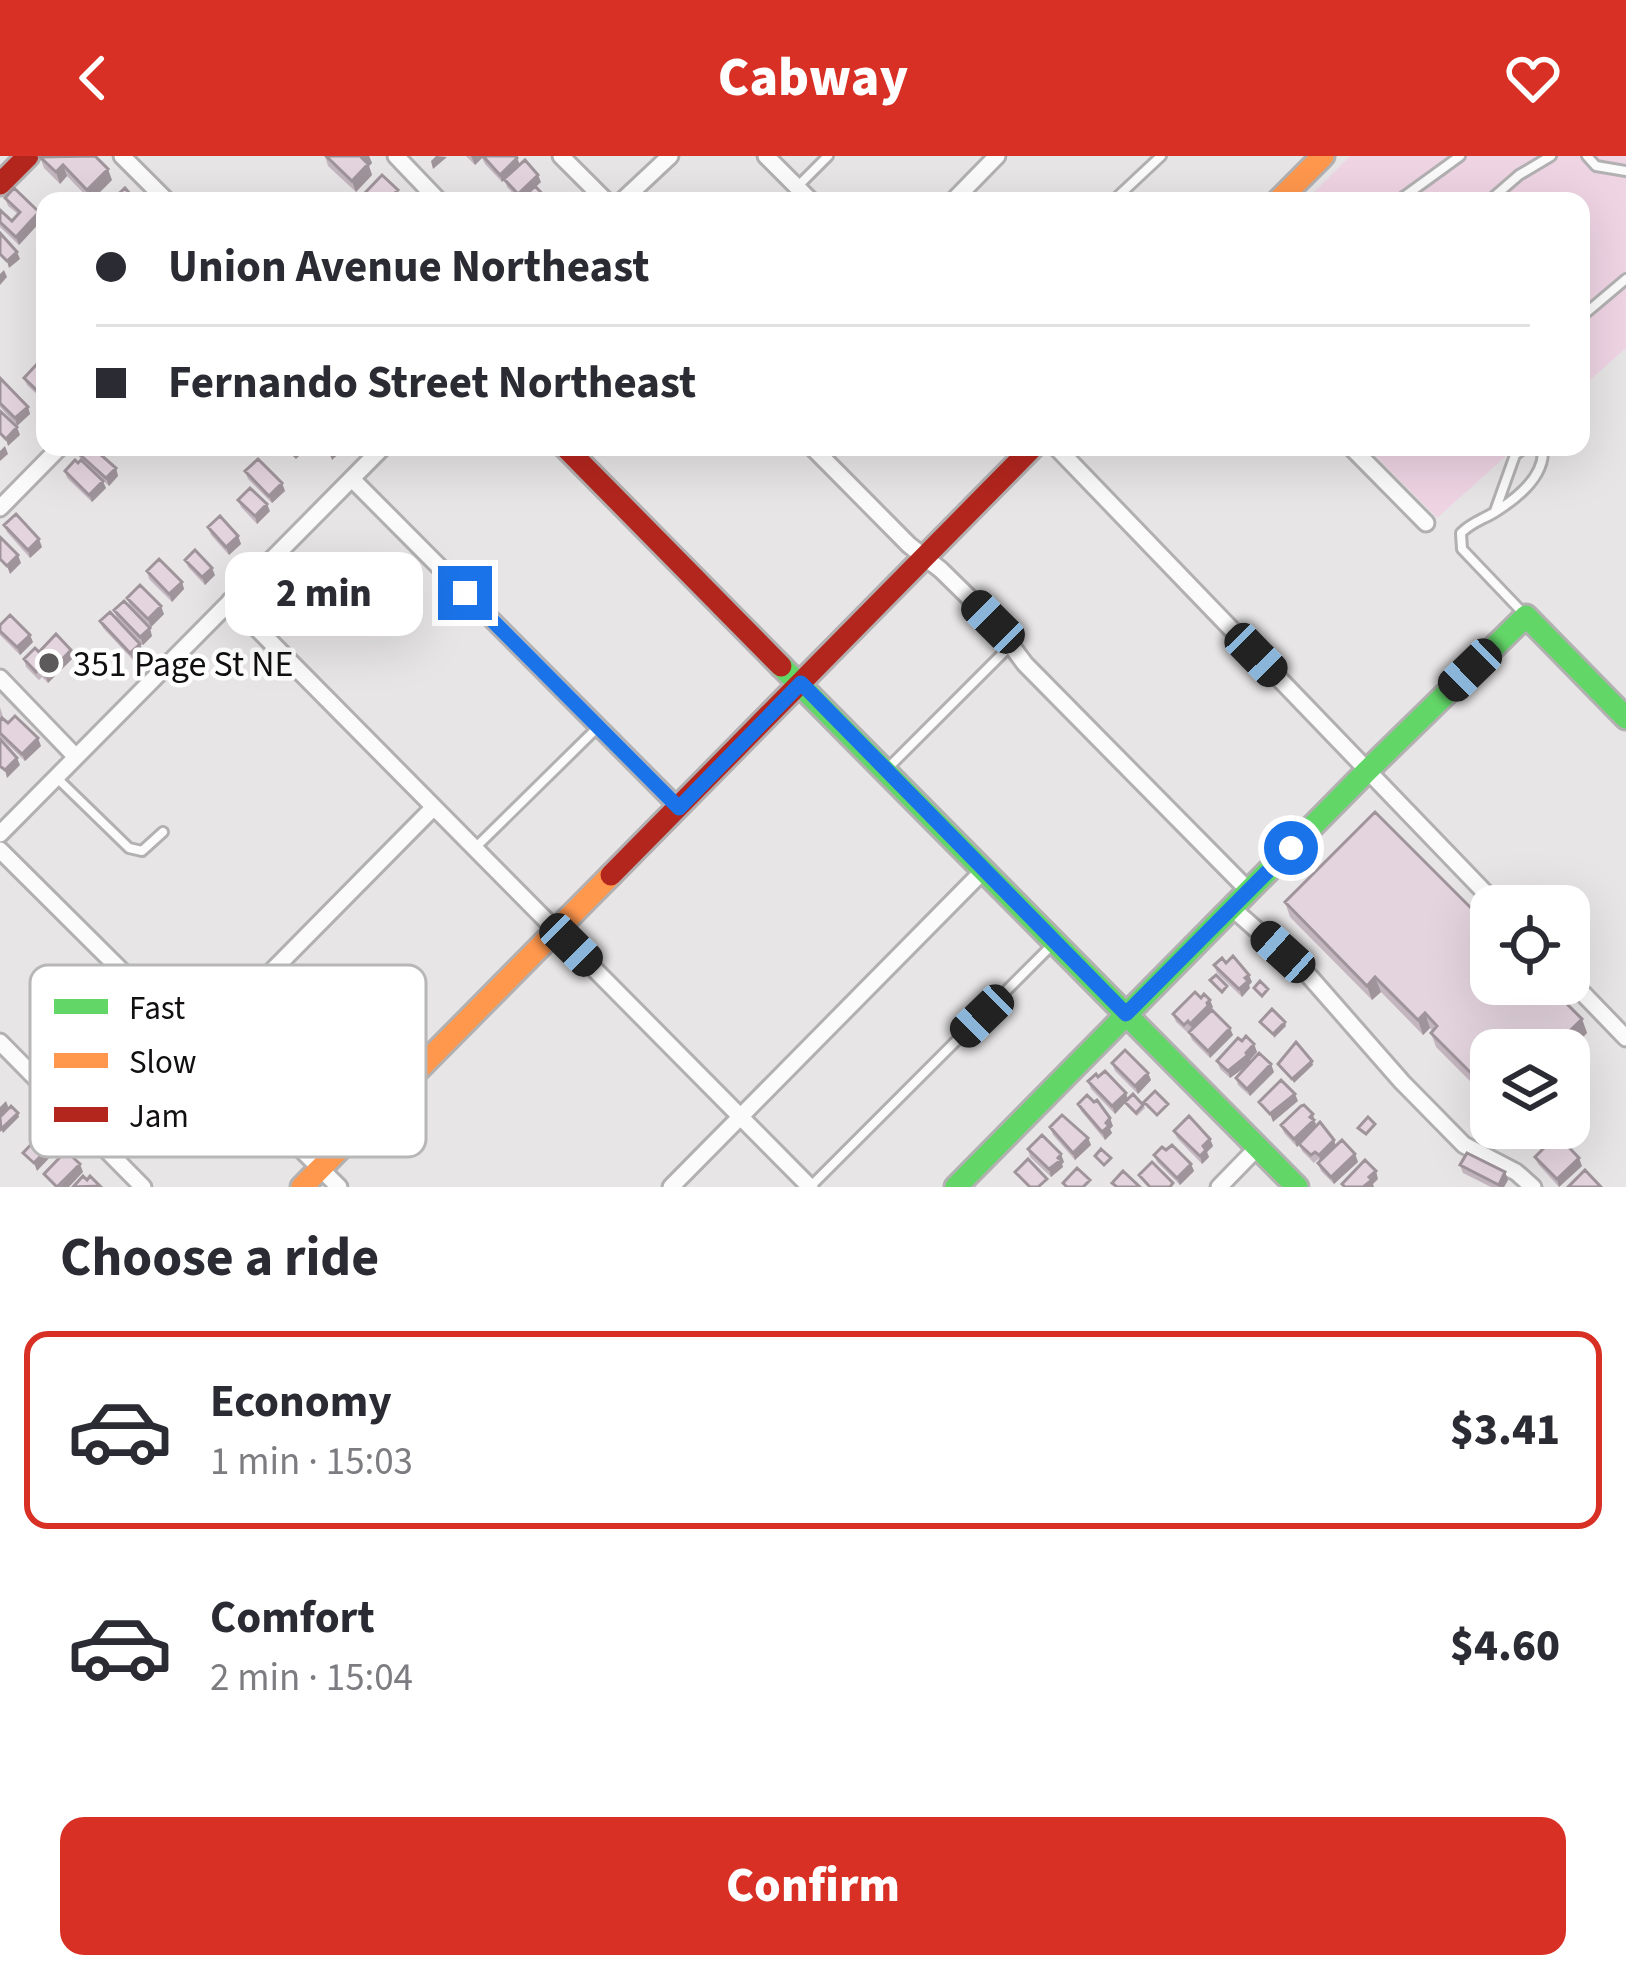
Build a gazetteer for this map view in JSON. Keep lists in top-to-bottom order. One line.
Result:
{"places":["351 Page St NE"],"legend":["Fast","Slow","Jam"],"page":{"header":"Cabway","banner":["Union Avenue Northeast","Fernando Street Northeast"],"bubble":"2 min","heading":"Choose a ride","list":[{"name":"Economy","note":"1 min · 15:03","value":"$3.41"},{"name":"Comfort","note":"2 min · 15:04","value":"$4.60"}],"buttons":"Confirm"}}
